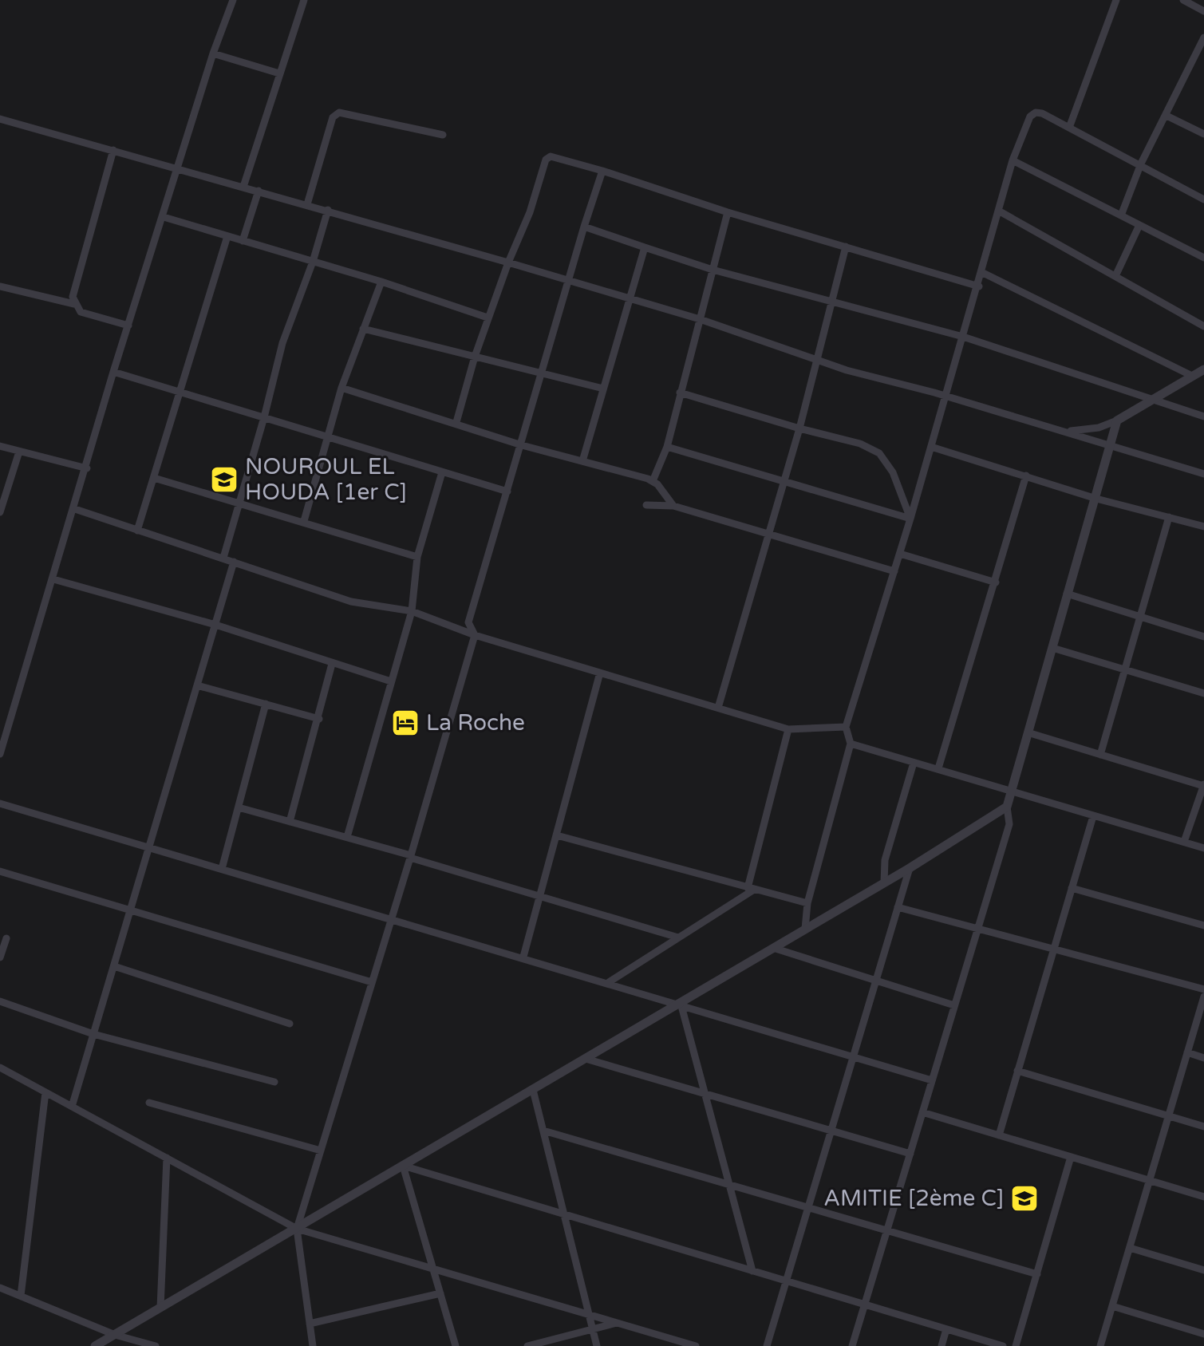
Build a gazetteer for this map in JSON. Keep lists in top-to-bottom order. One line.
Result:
{"places":{"school or university":["NOUROUL EL HOUDA [1er C]","AMITIE [2ème C]"],"hotel":["La Roche"]}}
